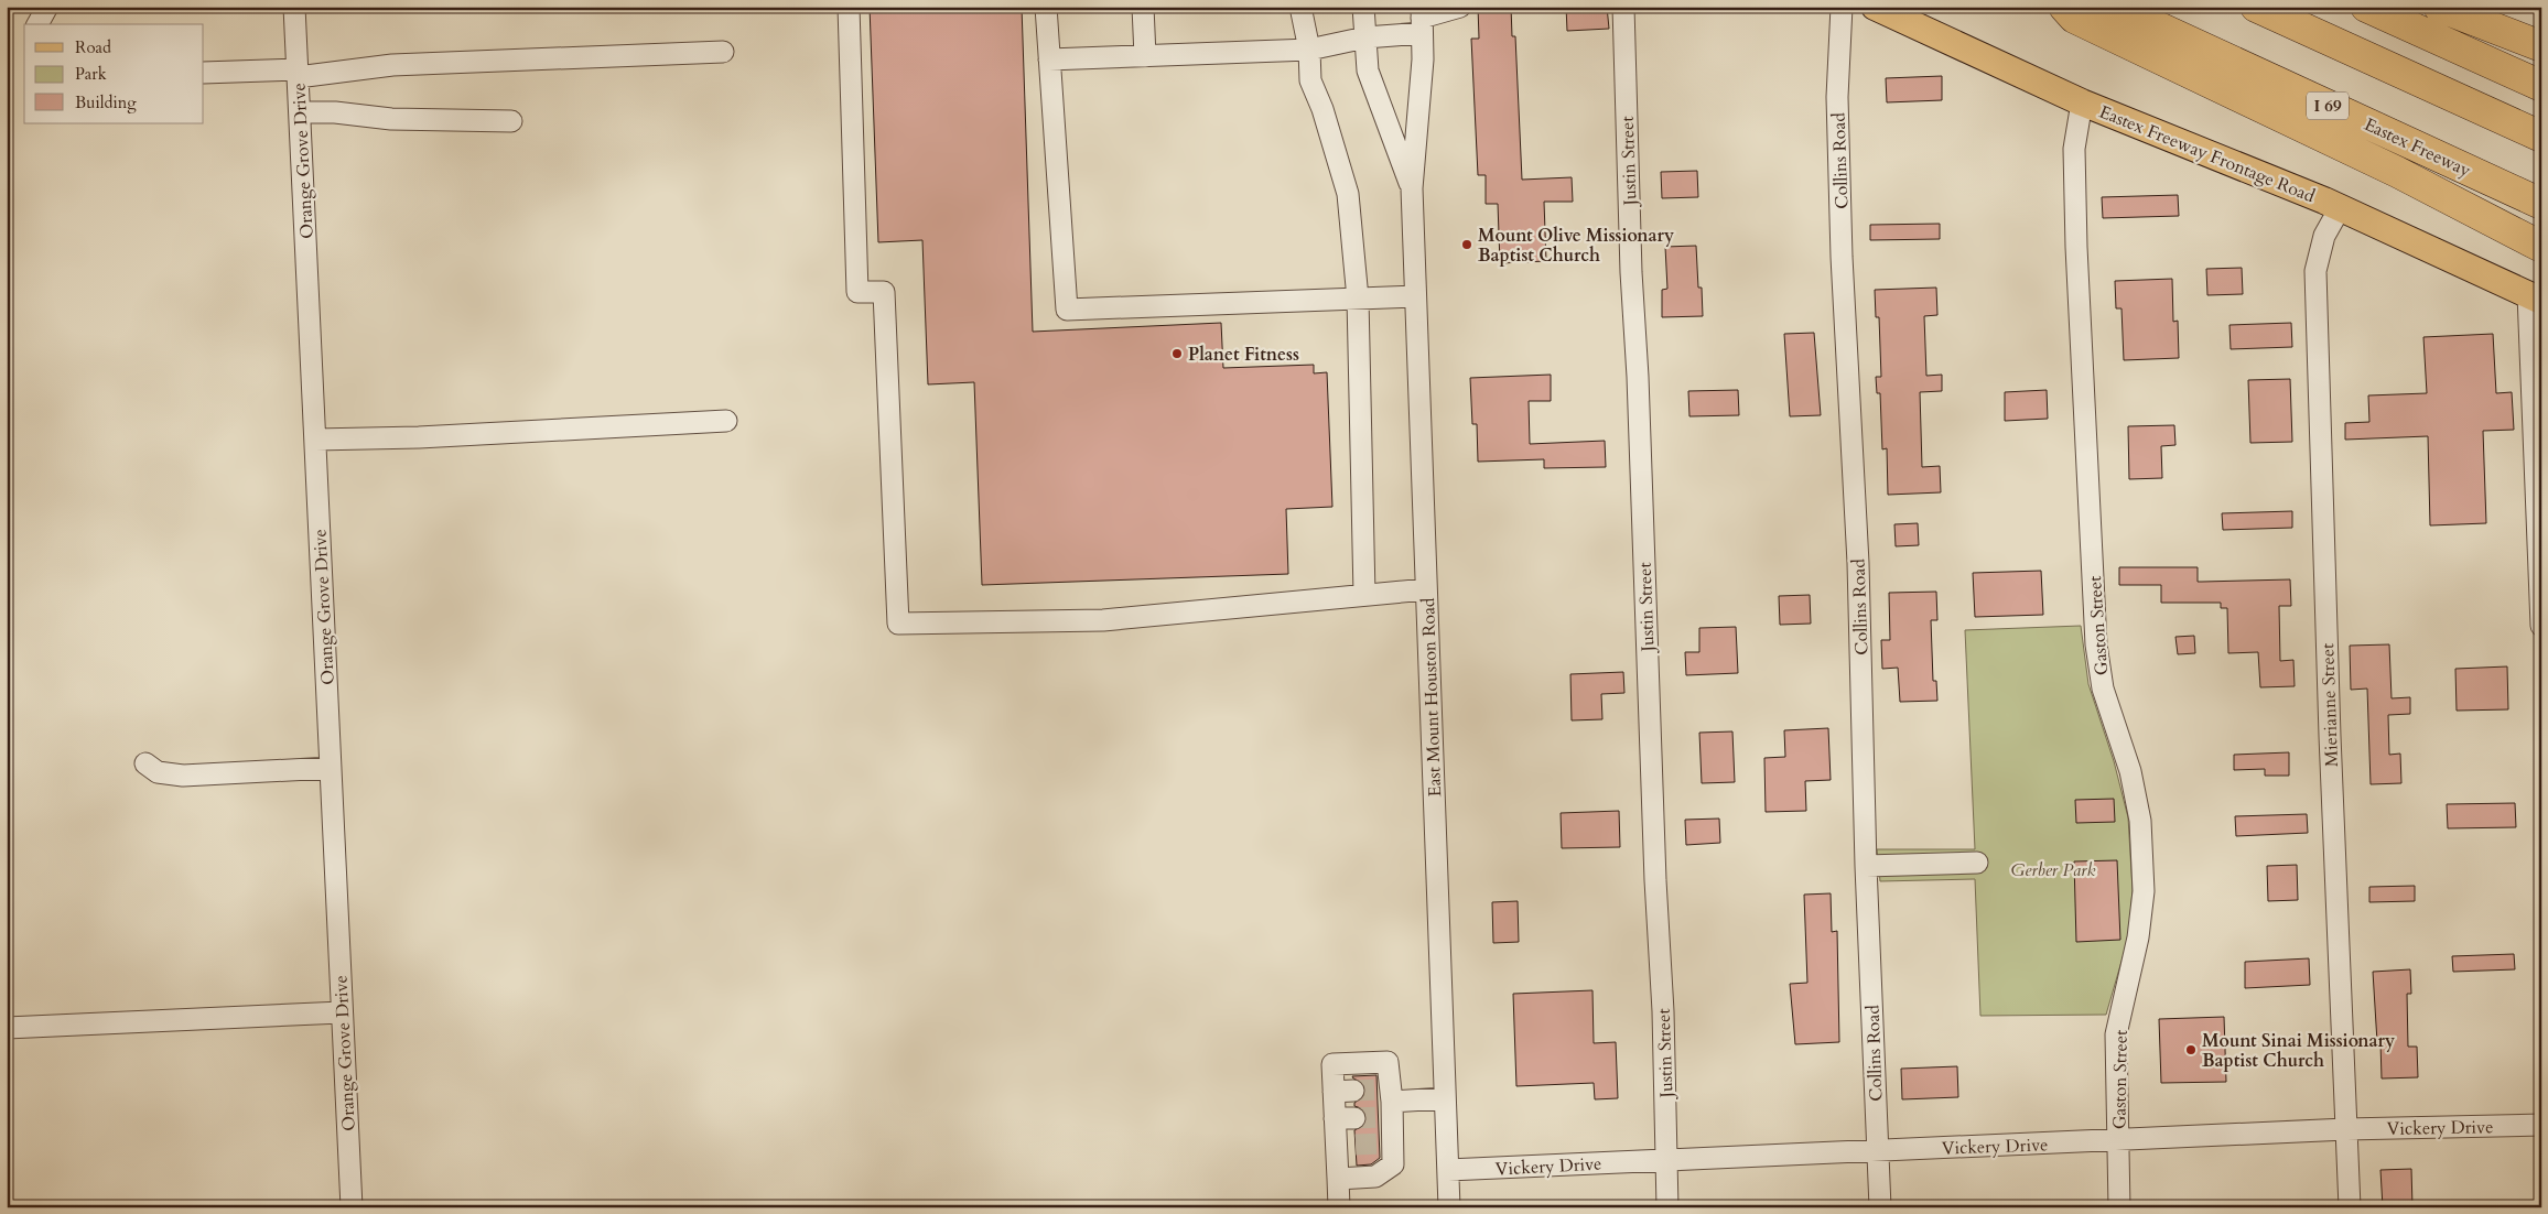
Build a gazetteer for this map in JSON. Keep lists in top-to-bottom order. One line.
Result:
{"streets":{"highway":["I 69","Eastex Freeway"],"main road":["Eastex Freeway Frontage Road"],"street":["Orange Grove Drive","Justin Street","Collins Road","Gaston Street","East Mount Houston Road","Mierianne Street","Vickery Drive"]},"crossings":[["Eastex Freeway Frontage Road","Gaston Street"],["Eastex Freeway Frontage Road","Mierianne Street"],["Justin Street","Vickery Drive"],["Collins Road","Vickery Drive"],["Gaston Street","Vickery Drive"],["East Mount Houston Road","Vickery Drive"],["Mierianne Street","Vickery Drive"]],"parks":["Gerber Park"],"places":["Mount Olive Missionary Baptist Church","Planet Fitness","Mount Sinai Missionary Baptist Church"],"legend":["Road","Park","Building"]}
